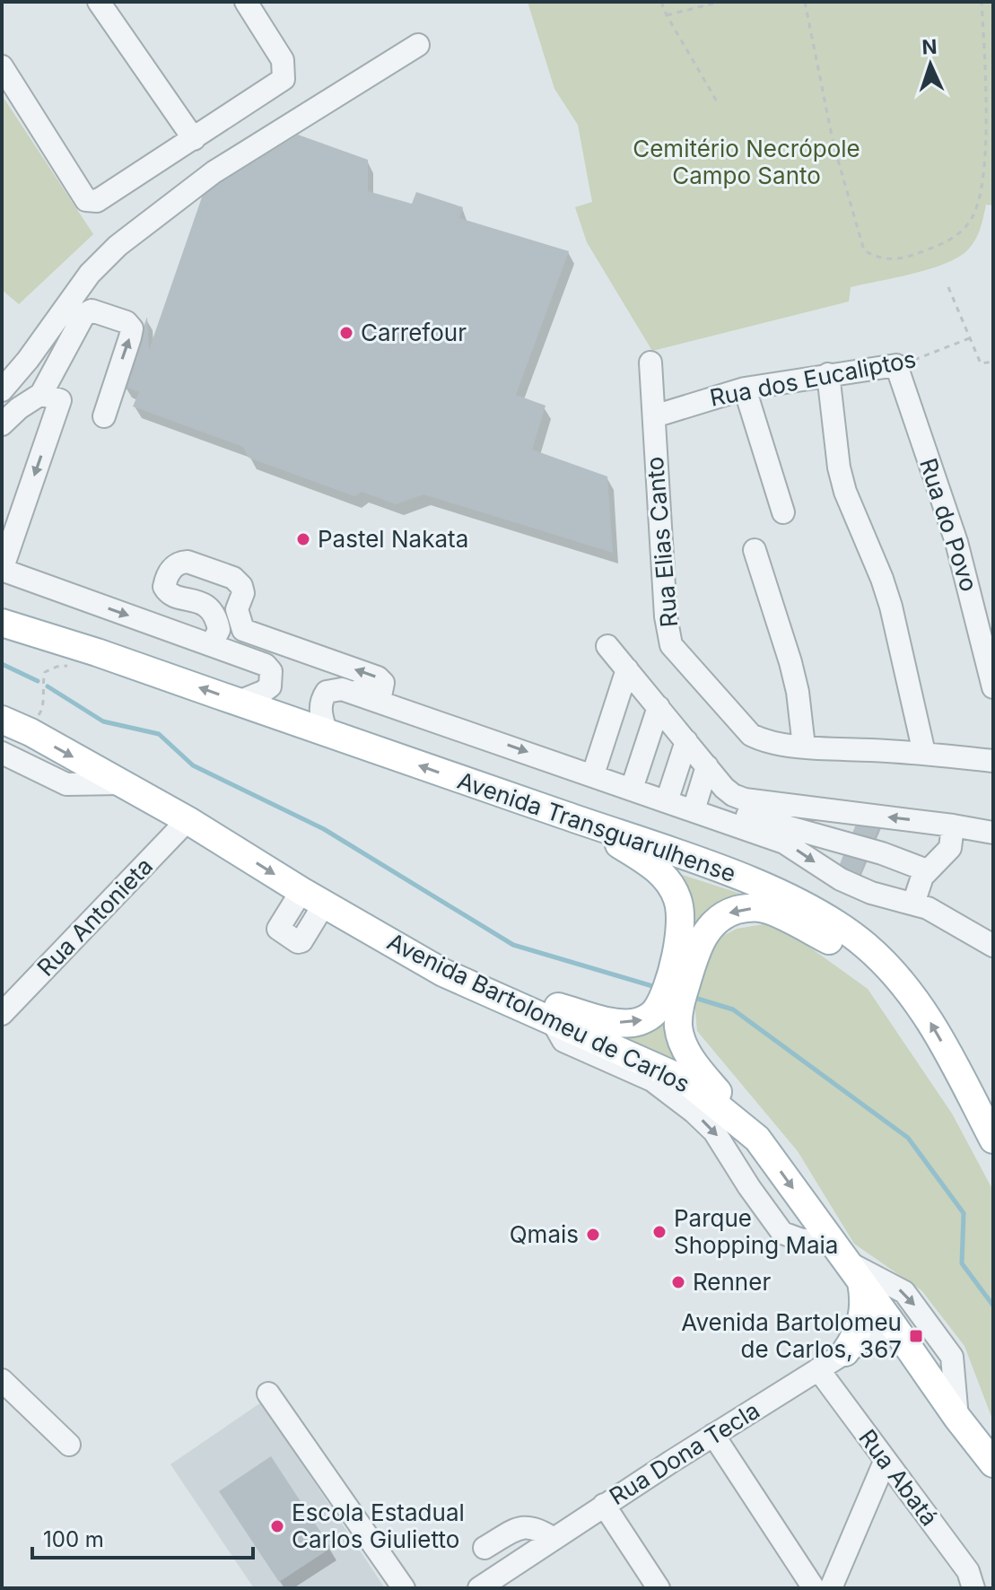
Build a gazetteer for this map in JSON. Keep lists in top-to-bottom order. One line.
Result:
{"streets":{"main road":["Avenida Transguarulhense","Avenida Bartolomeu de Carlos"],"street":["Rua dos Eucaliptos","Rua do Povo","Rua Elias Canto","Rua Antonieta","Rua Dona Tecla","Rua Abatá"]},"crossings":[["Rua dos Eucaliptos","Rua do Povo"],["Rua dos Eucaliptos","Rua Elias Canto"],["Rua Antonieta","Avenida Bartolomeu de Carlos"],["Avenida Bartolomeu de Carlos","Rua Dona Tecla"],["Rua Dona Tecla","Rua Abatá"]],"one_way":["Avenida Transguarulhense","Avenida Bartolomeu de Carlos"],"parks":["Cemitério Necrópole Campo Santo"],"places":{"other":["Carrefour","Pastel Nakata","Parque Shopping Maia","Qmais","Renner","Escola Estadual Carlos Giulietto"],"transit":["Avenida Bartolomeu de Carlos, 367"]},"scale_bar":"100 m","north":"top"}
